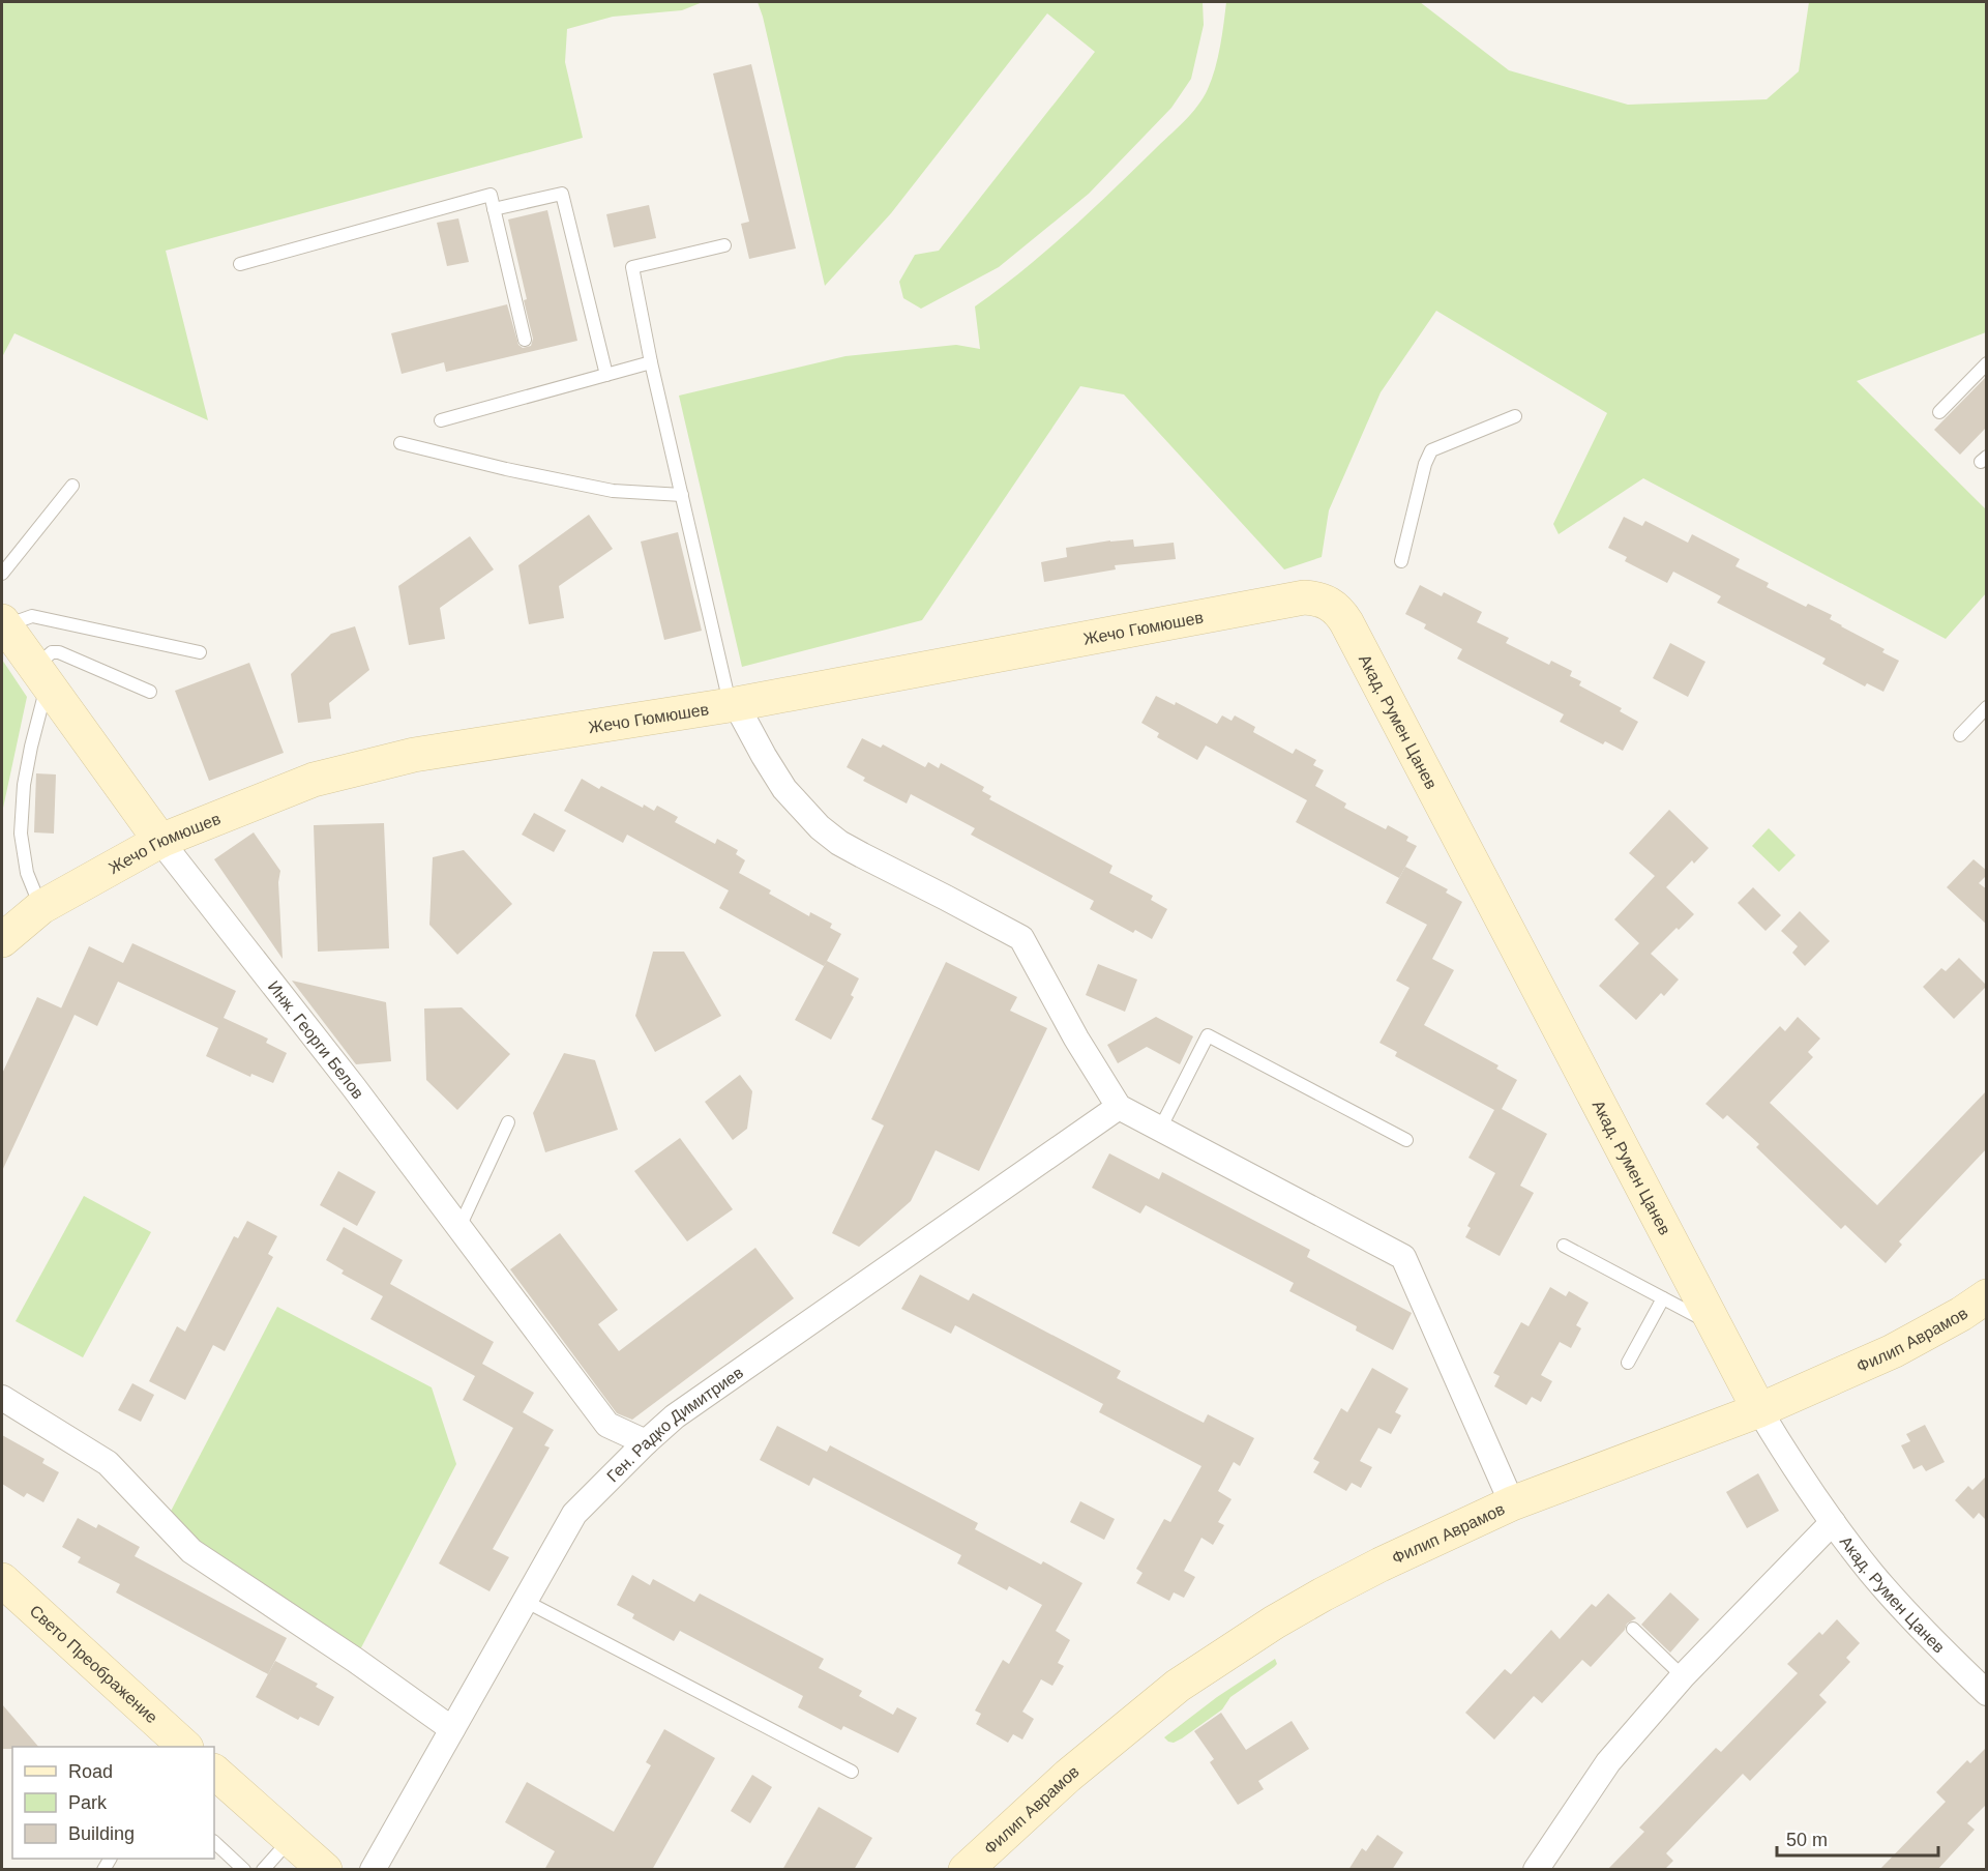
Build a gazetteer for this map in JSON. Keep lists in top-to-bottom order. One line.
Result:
{"streets":{"street":["Жечо Гюмюшев","Акад. Румен Цанев","Инж. Георги Белов","Филип Аврамов","Ген. Радко Димитриев","Свето Преображение"]},"crossings":[["Жечо Гюмюшев","Акад. Румен Цанев"],["Жечо Гюмюшев","Инж. Георги Белов"],["Акад. Румен Цанев","Филип Аврамов"],["Инж. Георги Белов","Ген. Радко Димитриев"]],"legend":["Road","Park","Building"],"scale_bar":"50 m"}
